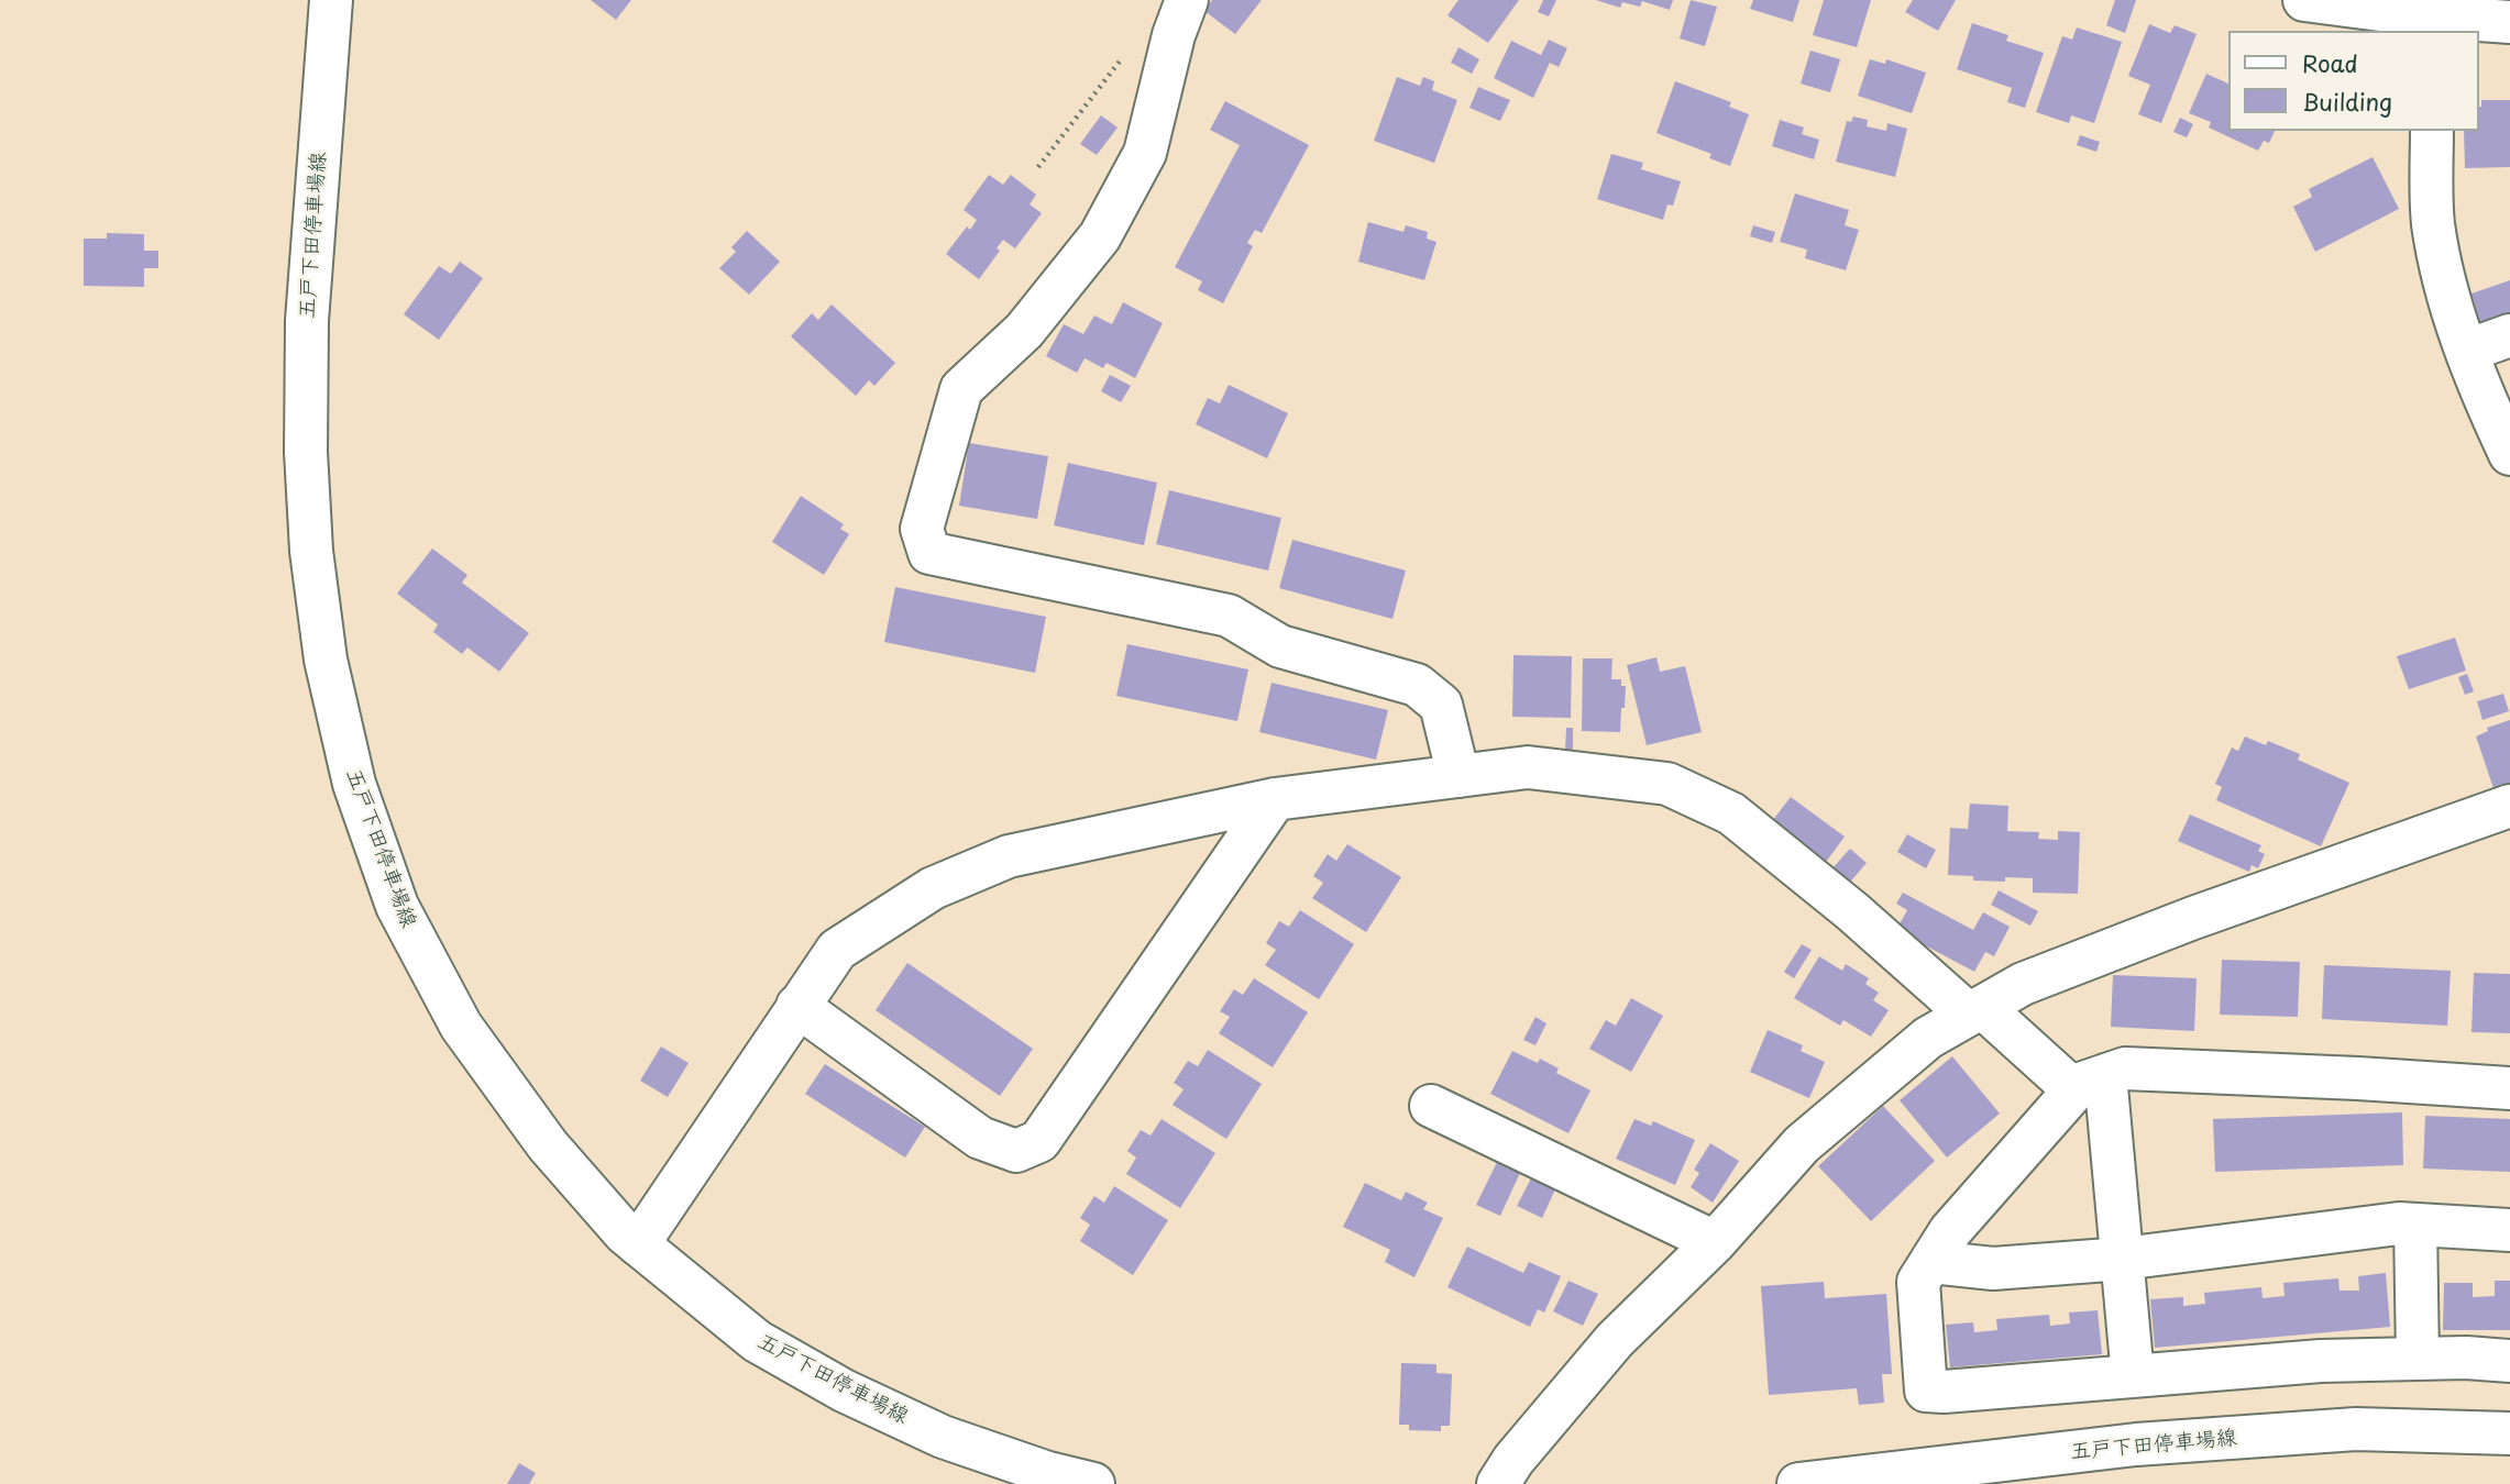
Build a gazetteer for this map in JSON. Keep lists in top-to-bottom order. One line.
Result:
{"streets":{"street":["五戸下田停車場線"]},"legend":["Road","Building"]}
